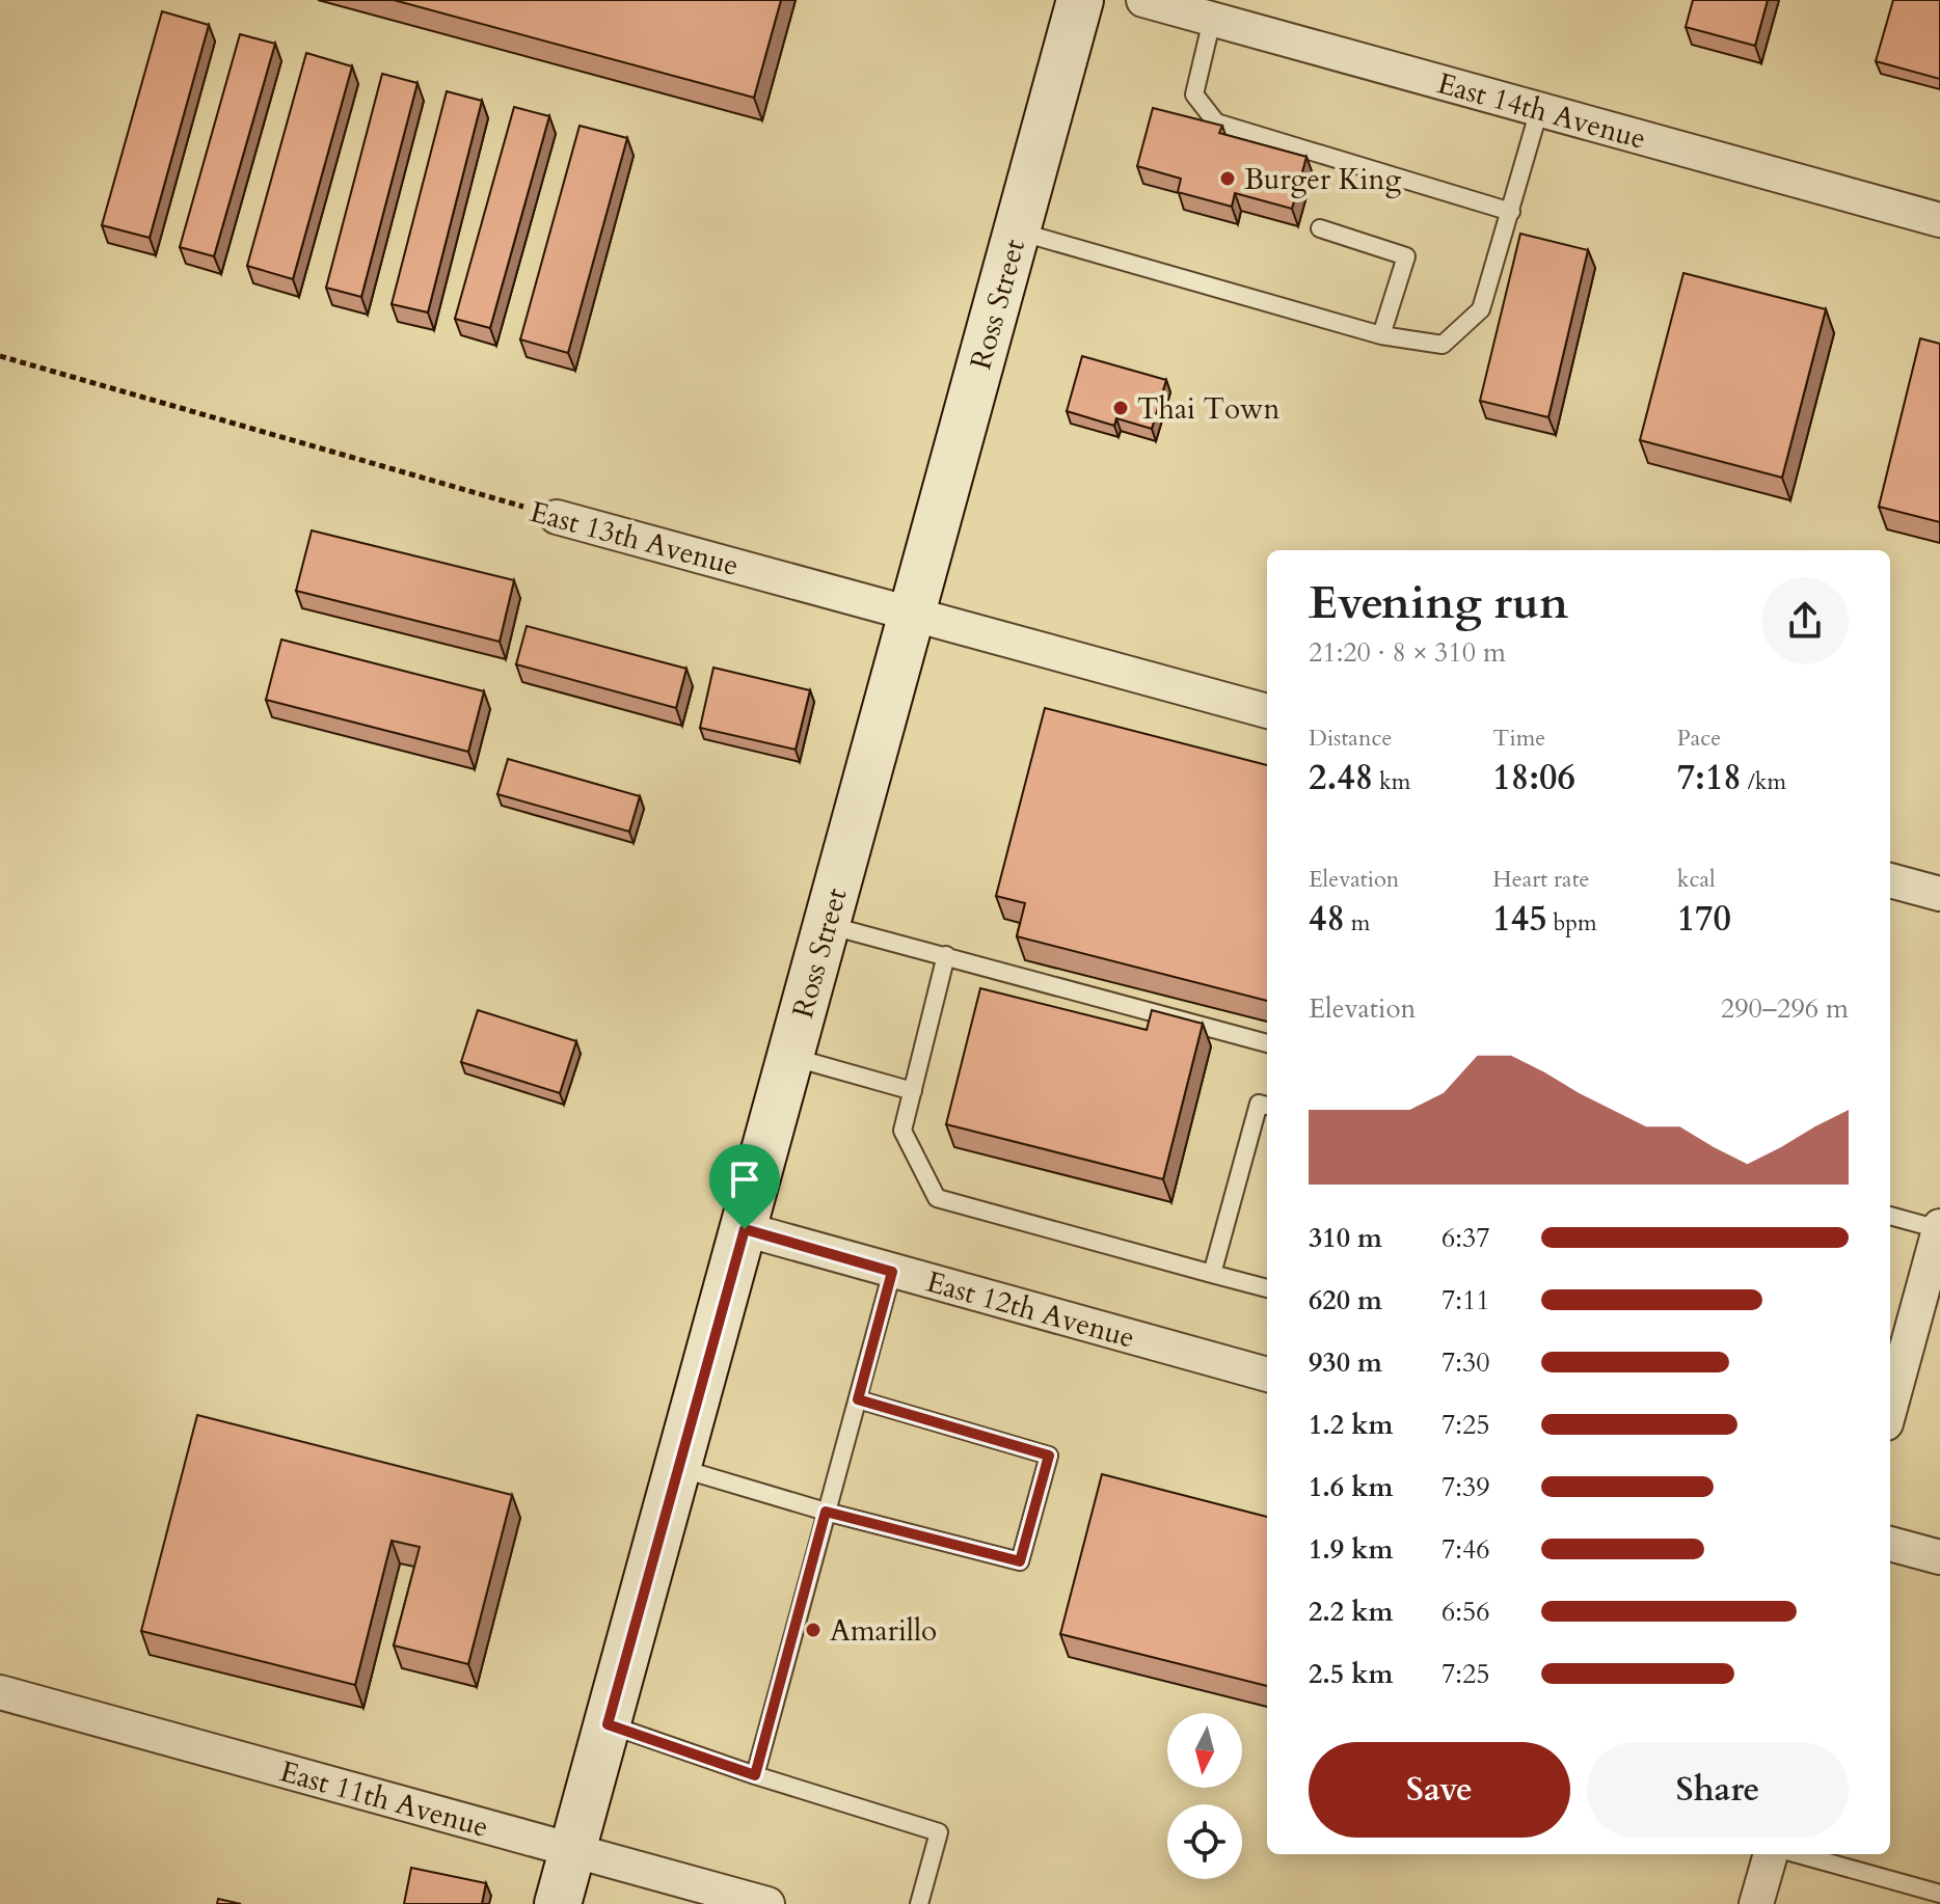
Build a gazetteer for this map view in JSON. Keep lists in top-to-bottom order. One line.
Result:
{"streets":{"main road":["Ross Street"],"street":["East 14th Avenue","East 13th Avenue","East 12th Avenue","East 11th Avenue"]},"crossings":[["Ross Street","East 13th Avenue"],["Ross Street","East 12th Avenue"],["Ross Street","East 11th Avenue"]],"places":["Burger King","Thai Town","Amarillo"],"north":"bottom","page":{"heading":["Evening run","21:20 · 8 × 310 m"],"stats":[["Distance","2.48 km"],["Time","18:06"],["Pace","7:18 /km"],["Elevation","48 m"],["Heart rate","145 bpm"],["kcal","170"]],"chart":["Elevation","290–296 m"],"list":[{"name":"310 m","note":"6:37"},{"name":"620 m","note":"7:11"},{"name":"930 m","note":"7:30"},{"name":"1.2 km","note":"7:25"},{"name":"1.6 km","note":"7:39"},{"name":"1.9 km","note":"7:46"},{"name":"2.2 km","note":"6:56"},{"name":"2.5 km","note":"7:25"}],"buttons":["Save","Share"]}}
